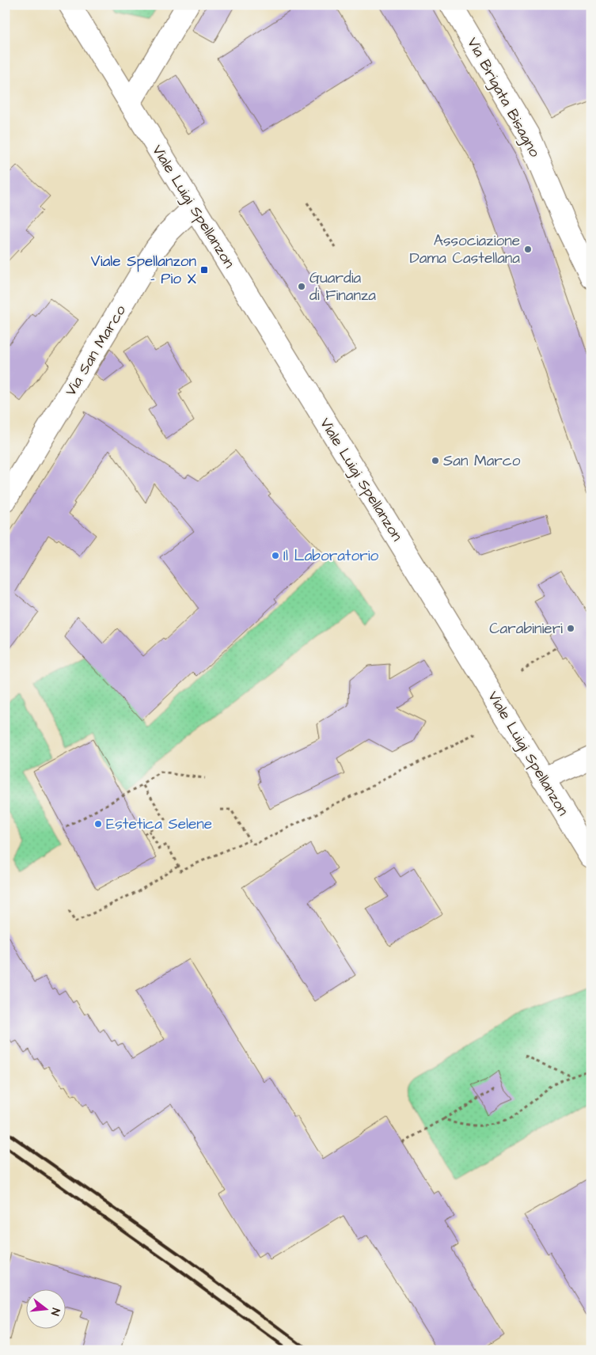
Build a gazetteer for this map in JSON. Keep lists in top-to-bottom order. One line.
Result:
{"streets":{"street":["Via Brigata Bisagno","Viale Luigi Spellanzon","Via San Marco"]},"crossings":[["Viale Luigi Spellanzon","Via San Marco"]],"places":{"other":["Associazione Dama Castellana","Guardia di Finanza","San Marco","Il Laboratorio","Carabinieri","Estetica Selene"],"transit":["Viale Spellanzon - Pio X"]},"north":"right"}
